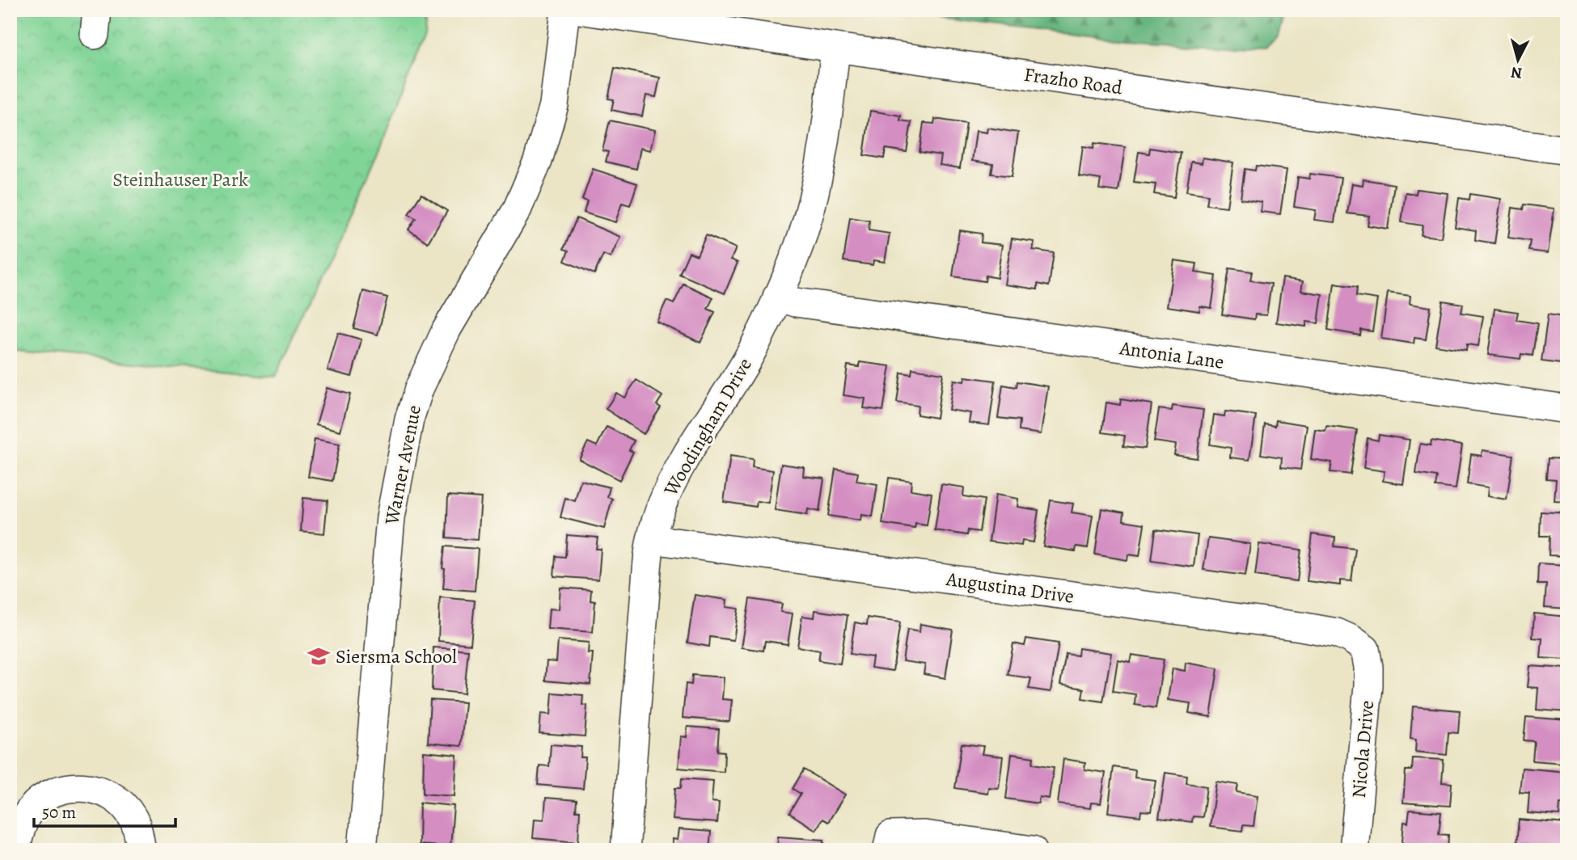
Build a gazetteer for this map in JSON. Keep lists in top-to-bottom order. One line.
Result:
{"streets":{"street":["Frazho Road","Antonia Lane","Woodingham Drive","Warner Avenue","Augustina Drive","Nicola Drive"]},"crossings":[["Frazho Road","Woodingham Drive"],["Antonia Lane","Woodingham Drive"],["Woodingham Drive","Augustina Drive"],["Augustina Drive","Nicola Drive"]],"parks":["Steinhauser Park"],"places":{"school or university":["Siersma School"]},"scale_bar":"50 m","north":"bottom"}
